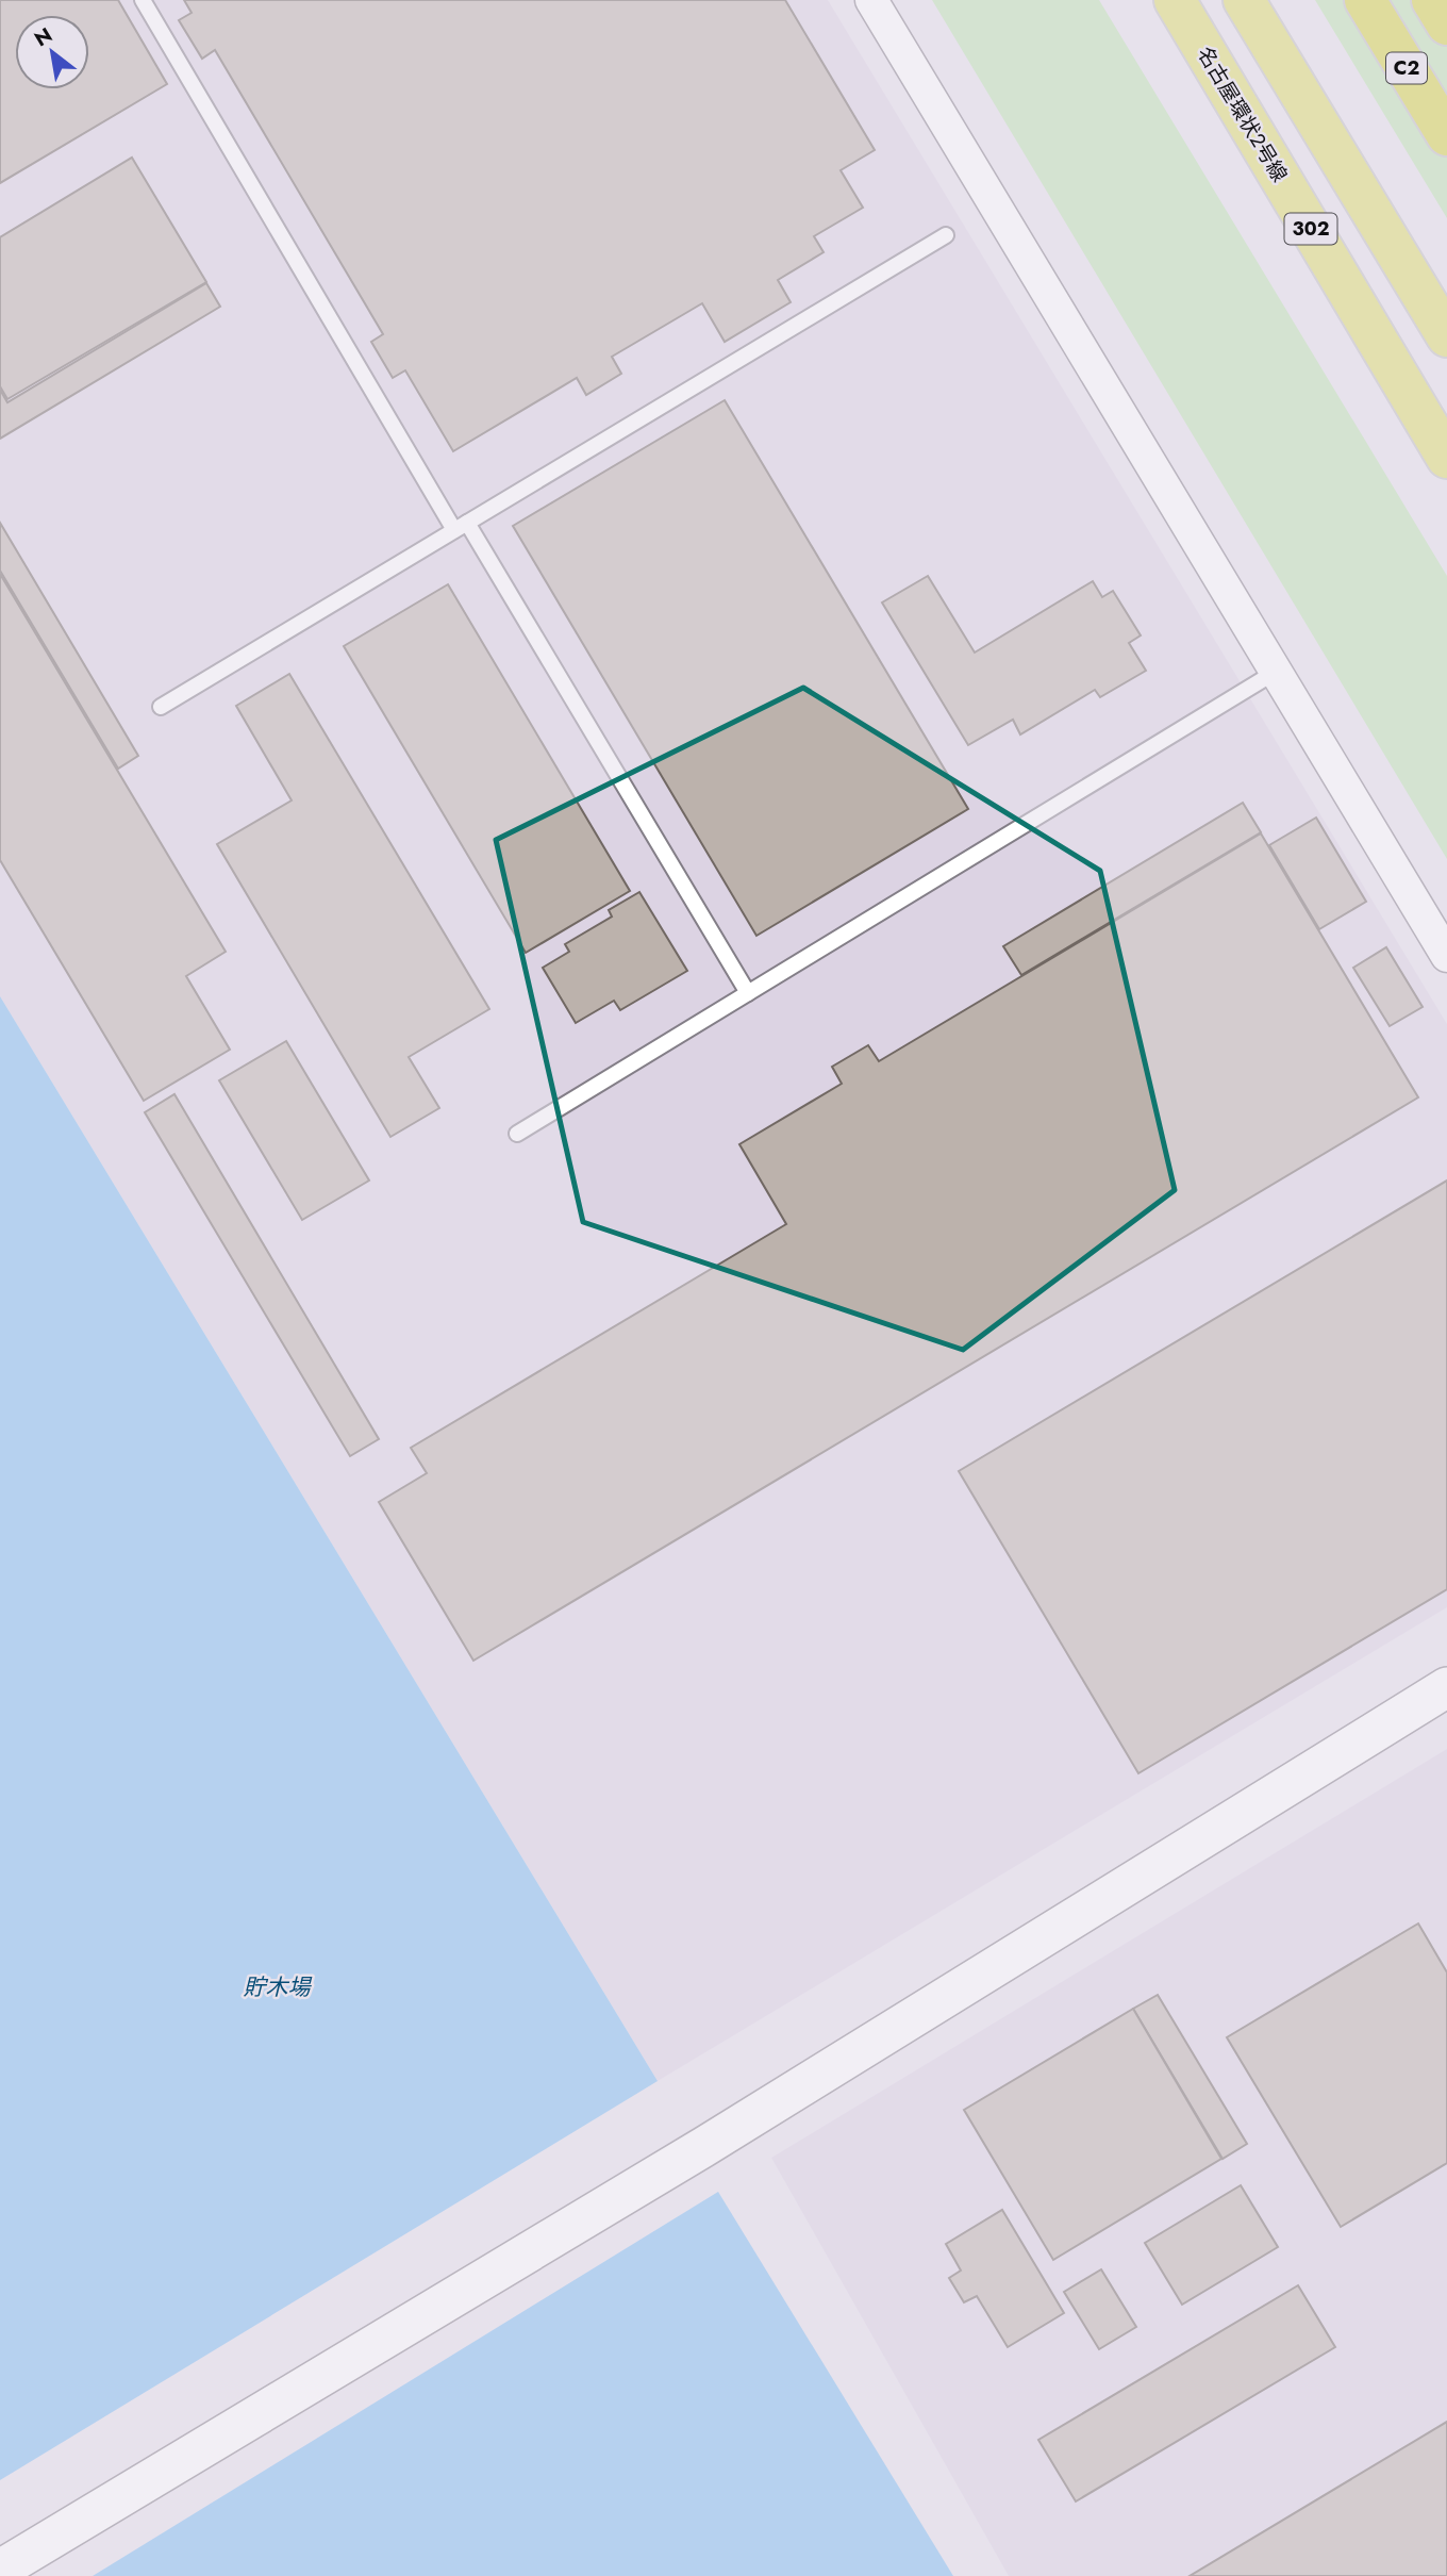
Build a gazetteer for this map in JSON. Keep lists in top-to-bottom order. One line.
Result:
{"streets":{"highway":["C2","名古屋環状2号線","302"]},"water":["貯木場"],"north":"top left"}
